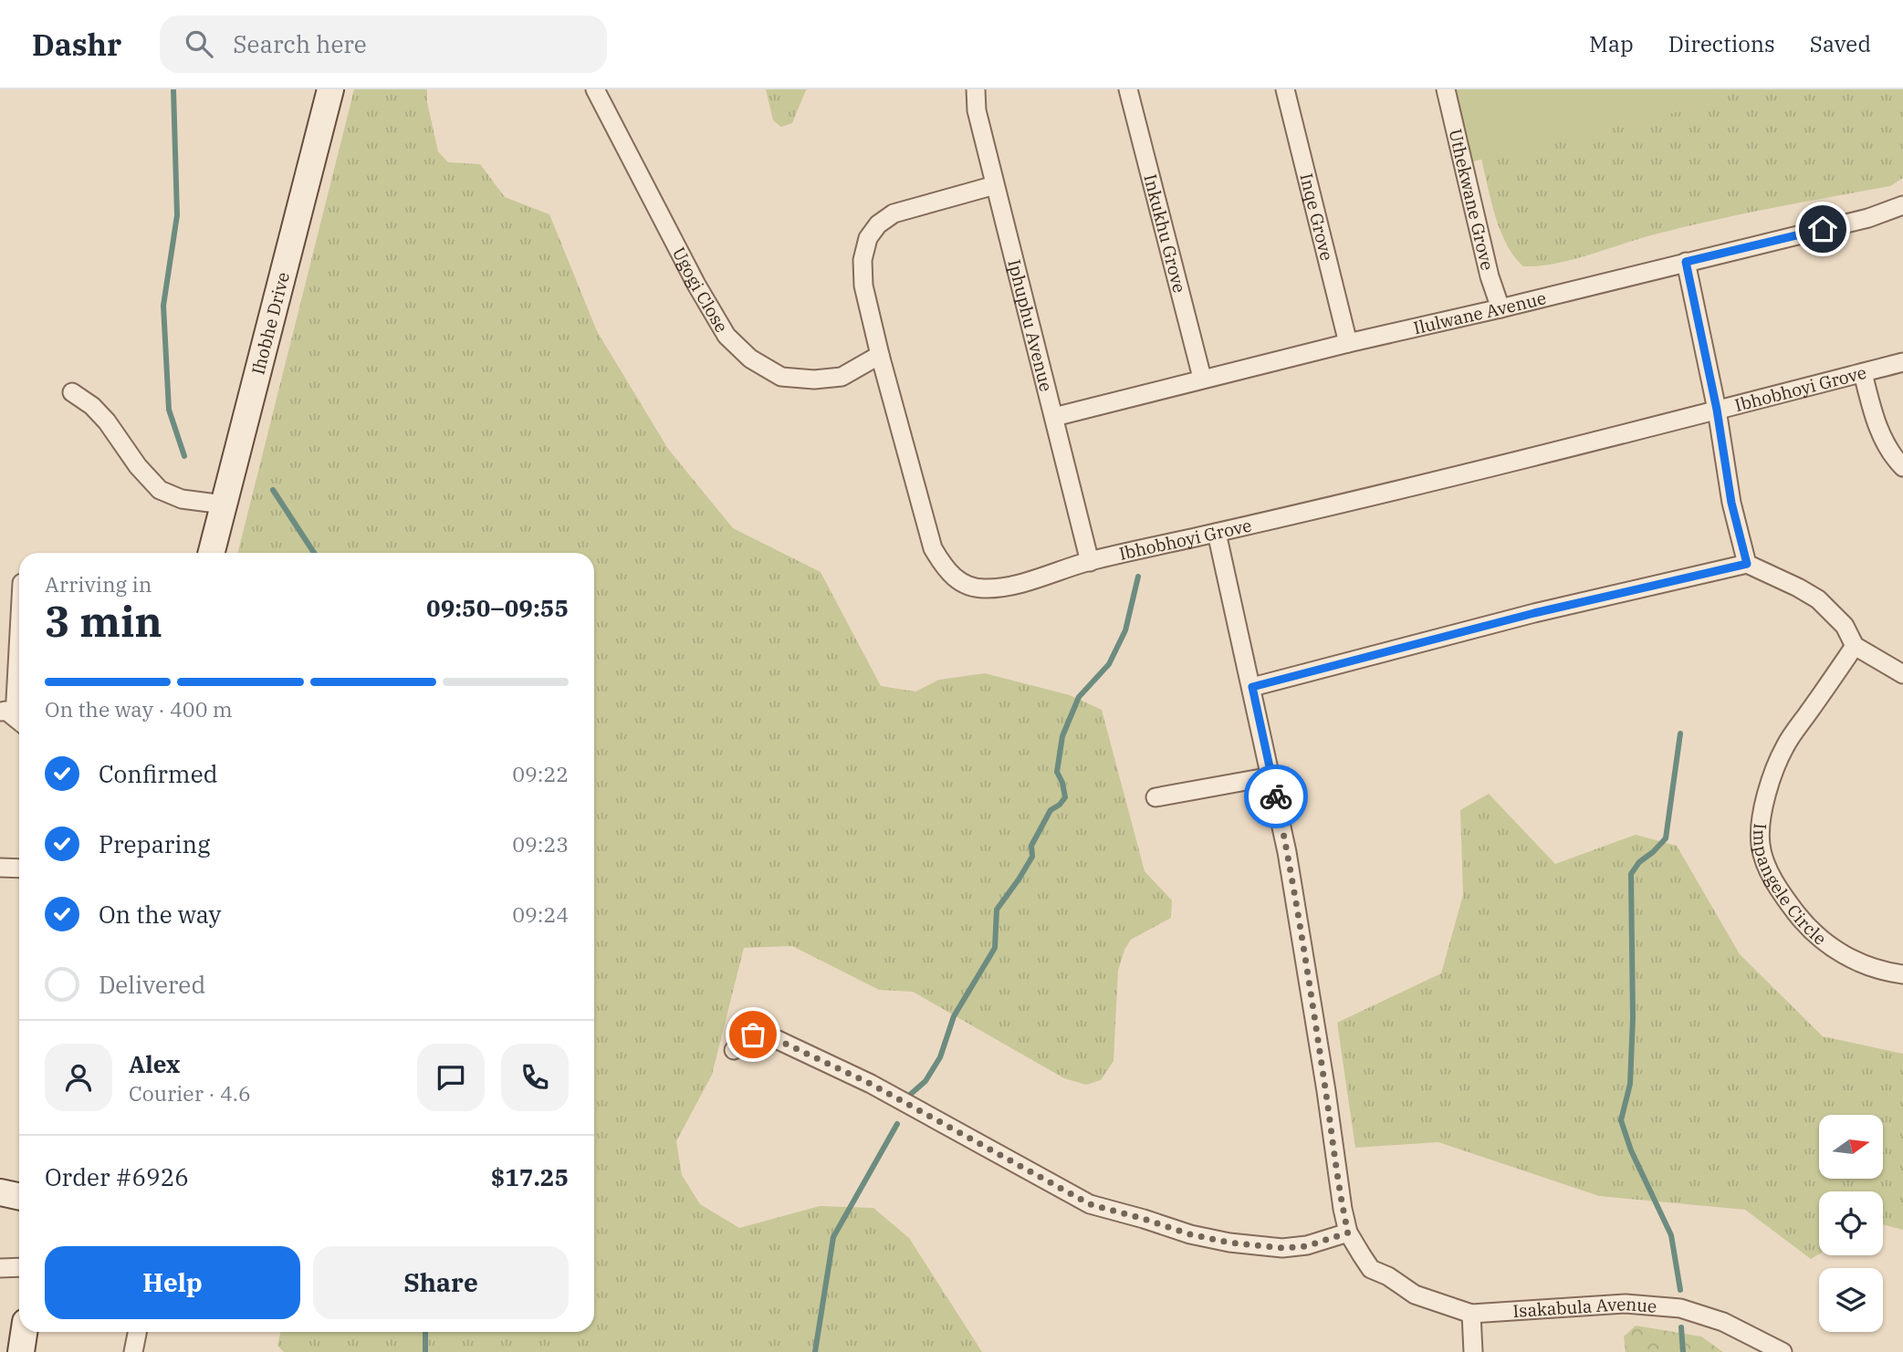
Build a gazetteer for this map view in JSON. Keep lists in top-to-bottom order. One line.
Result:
{"streets":{"street":["Uthekwane Grove","Inqe Grove","Inkukhu Grove","Ugogi Close","Ilulwane Avenue","Ihobhe Drive","Iphuphu Avenue","Ibhobhoyi Grove","Impangele Circle","Isakabula Avenue"]},"crossings":[["Uthekwane Grove","Ilulwane Avenue"],["Inqe Grove","Ilulwane Avenue"],["Inkukhu Grove","Ilulwane Avenue"],["Ugogi Close","Ibhobhoyi Grove"],["Ilulwane Avenue","Iphuphu Avenue"],["Iphuphu Avenue","Ibhobhoyi Grove"]],"north":"right","page":{"header":"Dashr","search":"Search here","nav":["Map","Directions","Saved"],"heading":["3 min","Arriving in","09:50–09:55"],"panel":["Alex","Courier · 4.6","Order #6926","$17.25"],"bar":"On the way · 400 m","list":[["Confirmed","09:22"],["Preparing","09:23"],["On the way","09:24"],"Delivered"],"buttons":["Help","Share"]}}
